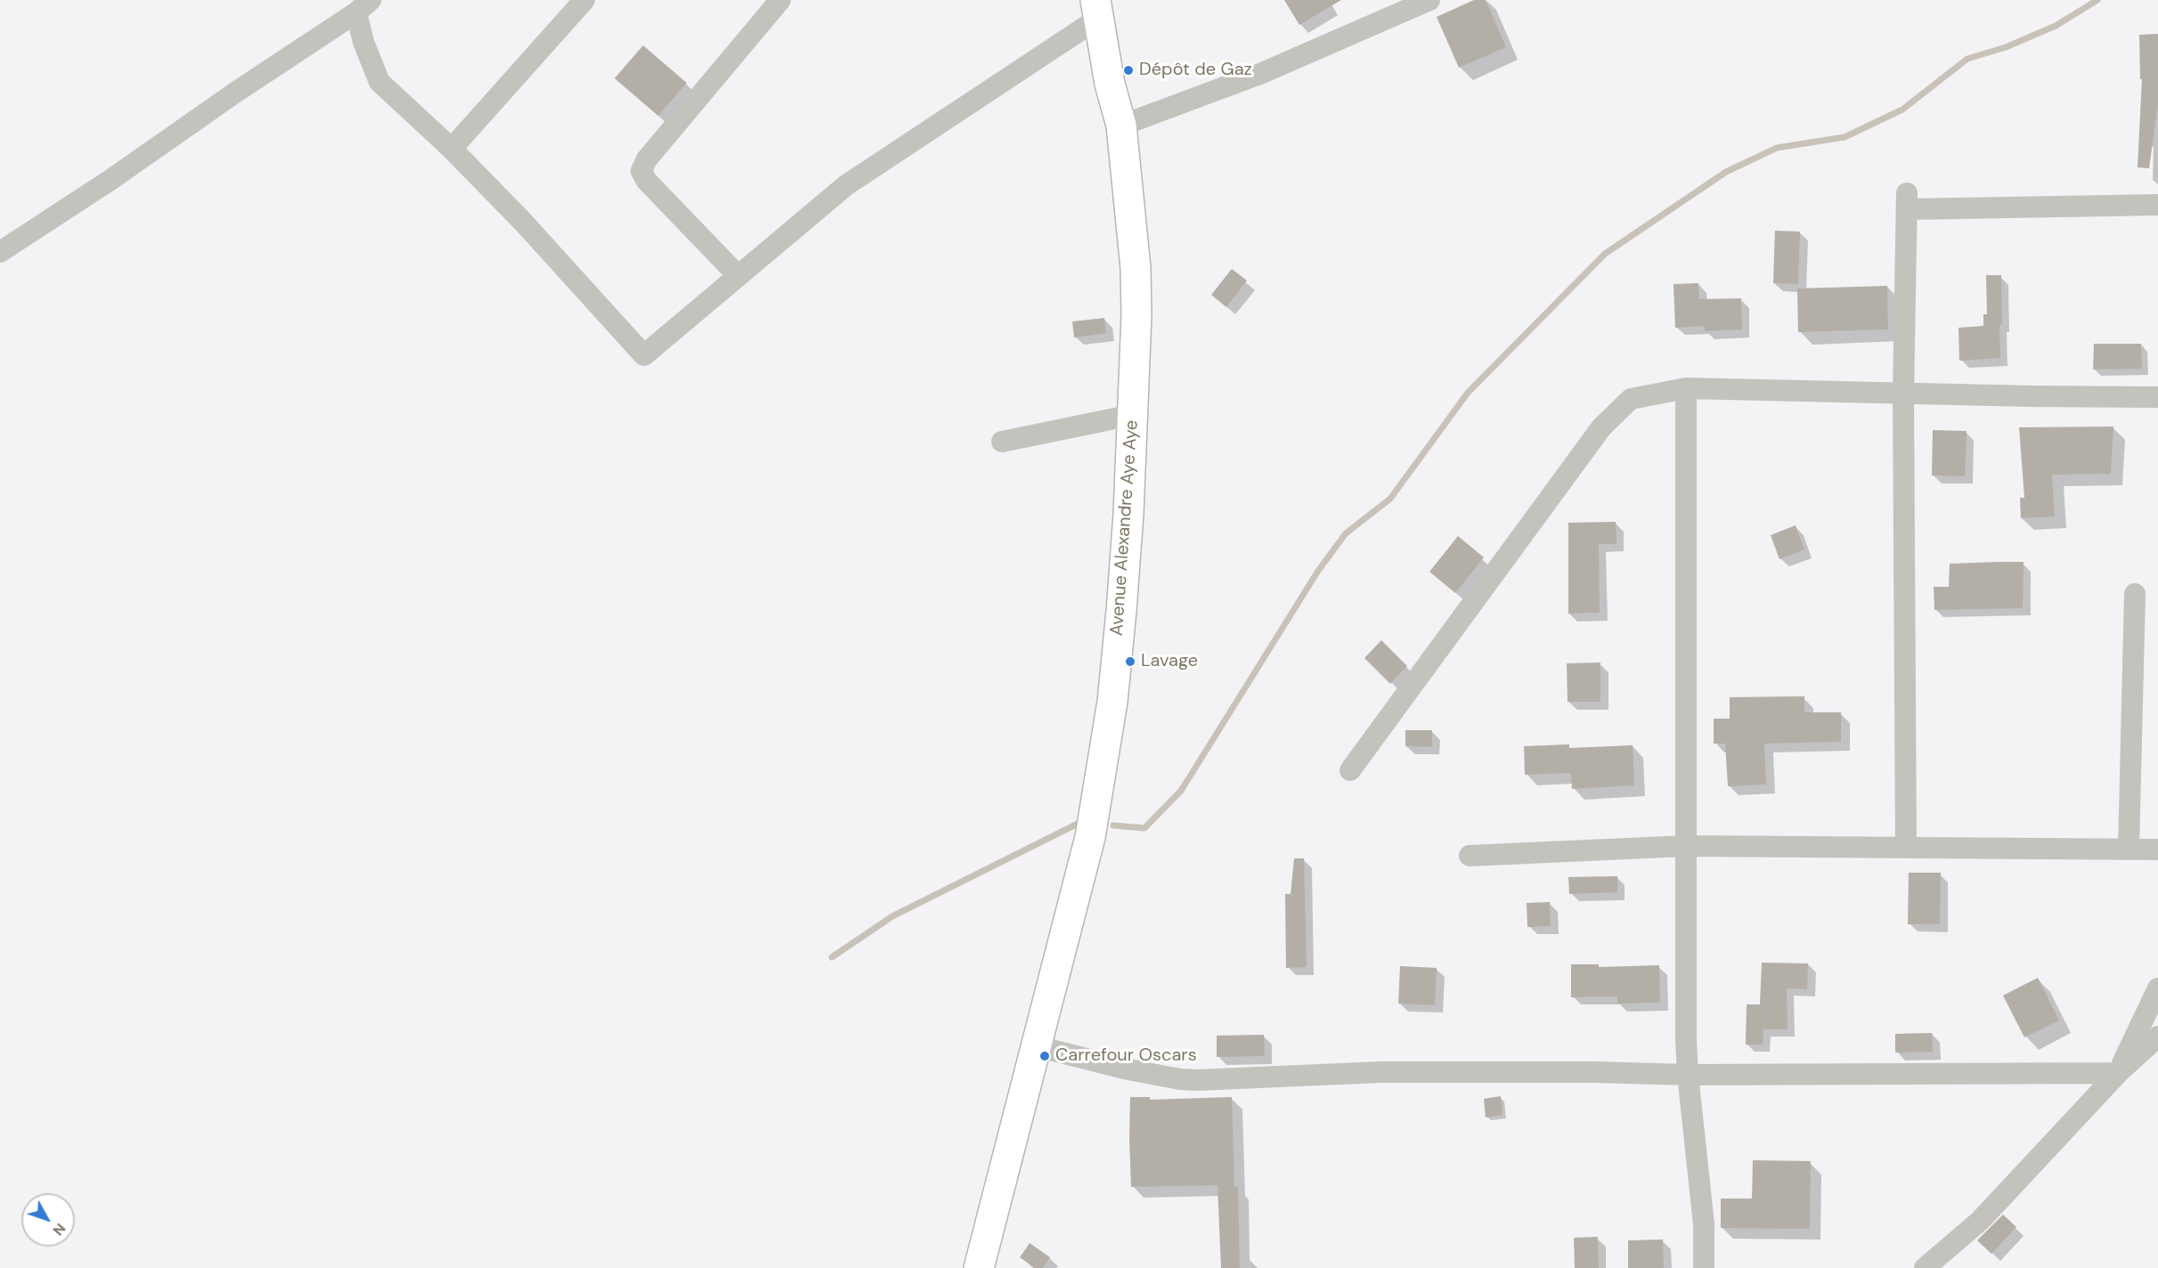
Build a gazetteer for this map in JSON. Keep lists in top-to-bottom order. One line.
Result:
{"streets":{"street":["Avenue Alexandre Aye Aye"]},"places":["Dépôt de Gaz","Lavage","Carrefour Oscars"],"north":"bottom right"}
